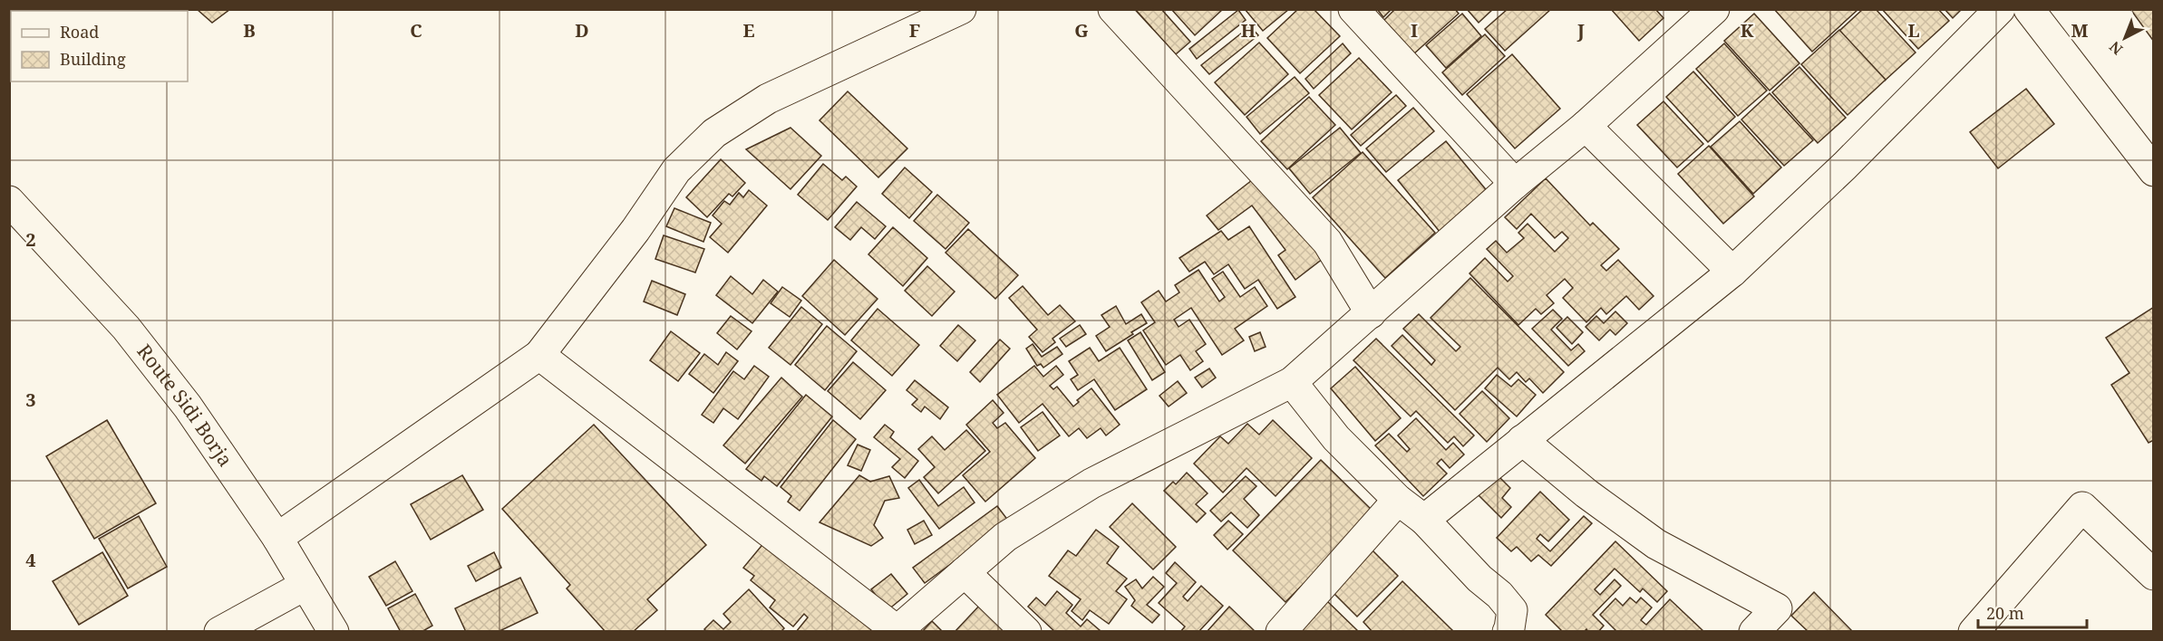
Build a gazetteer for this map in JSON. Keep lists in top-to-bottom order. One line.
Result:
{"streets":{"street":["Route Sidi Borja"]},"legend":["Road","Building"],"scale_bar":"20 m","north":"bottom left","grid":{"columns":["B","C","D","E","F","G","H","I","J","K","L","M"],"rows":["2","3","4"]}}
